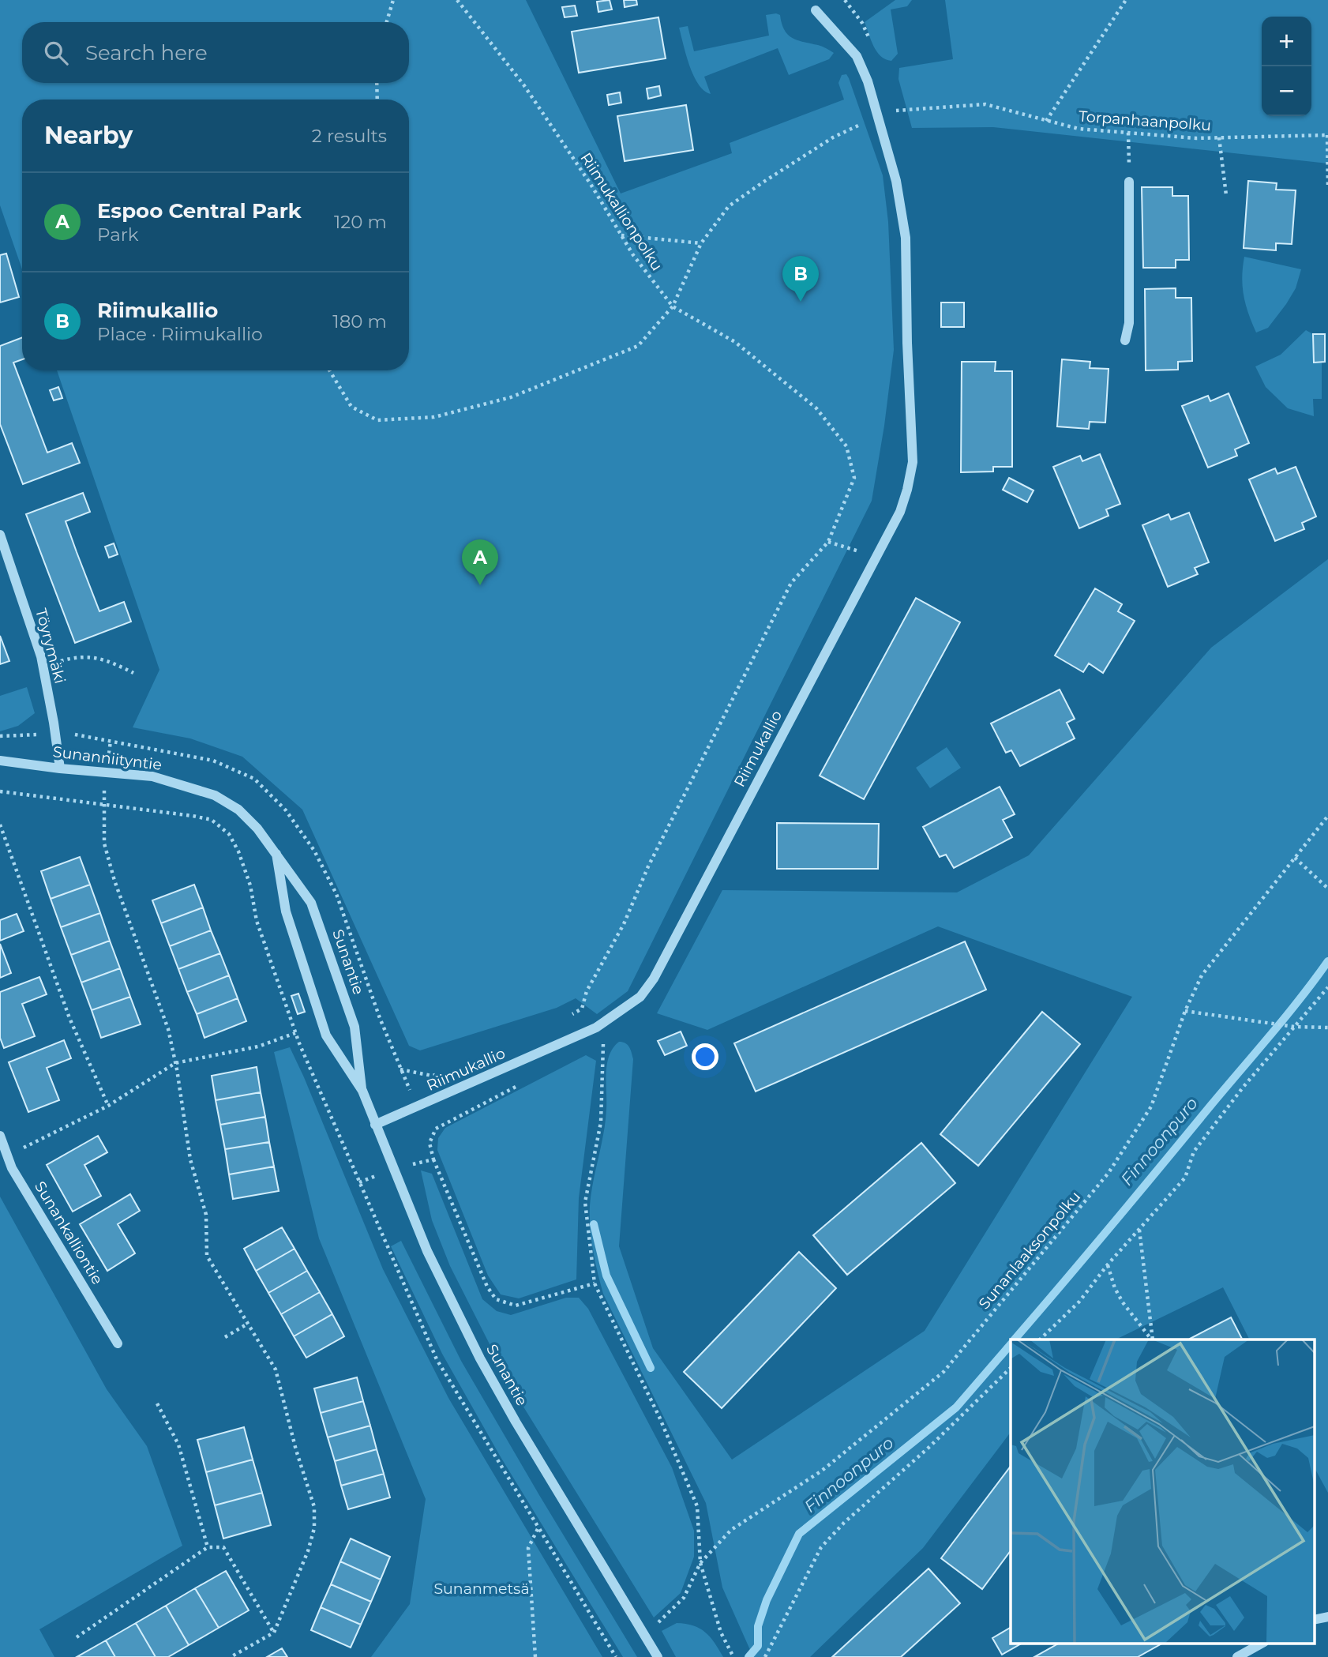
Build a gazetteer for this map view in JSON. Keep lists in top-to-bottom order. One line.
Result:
{"streets":{"street":["Töyrymäki","Riimukallio","Sunanniityntie","Sunantie","Sunankalliontie"],"path":["Torpanhaanpolku","Riimukallionpolku","Sunanlaaksonpolku"]},"crossings":[["Torpanhaanpolku","Riimukallionpolku"],["Torpanhaanpolku","Riimukallio"],["Töyrymäki","Sunanniityntie"],["Riimukallio","Sunantie"],["Sunanniityntie","Sunantie"]],"water":["Finnoonpuro"],"parks":["Sunanmetsä"],"page":{"map_buttons":["+","−"],"search":"Search here","heading":["Nearby","2 results"],"list":[{"mark":"A","name":"Espoo Central Park","note":"Park","value":"120 m"},{"mark":"B","name":"Riimukallio","note":"Place · Riimukallio","value":"180 m"}],"pins":["B","A"]}}
